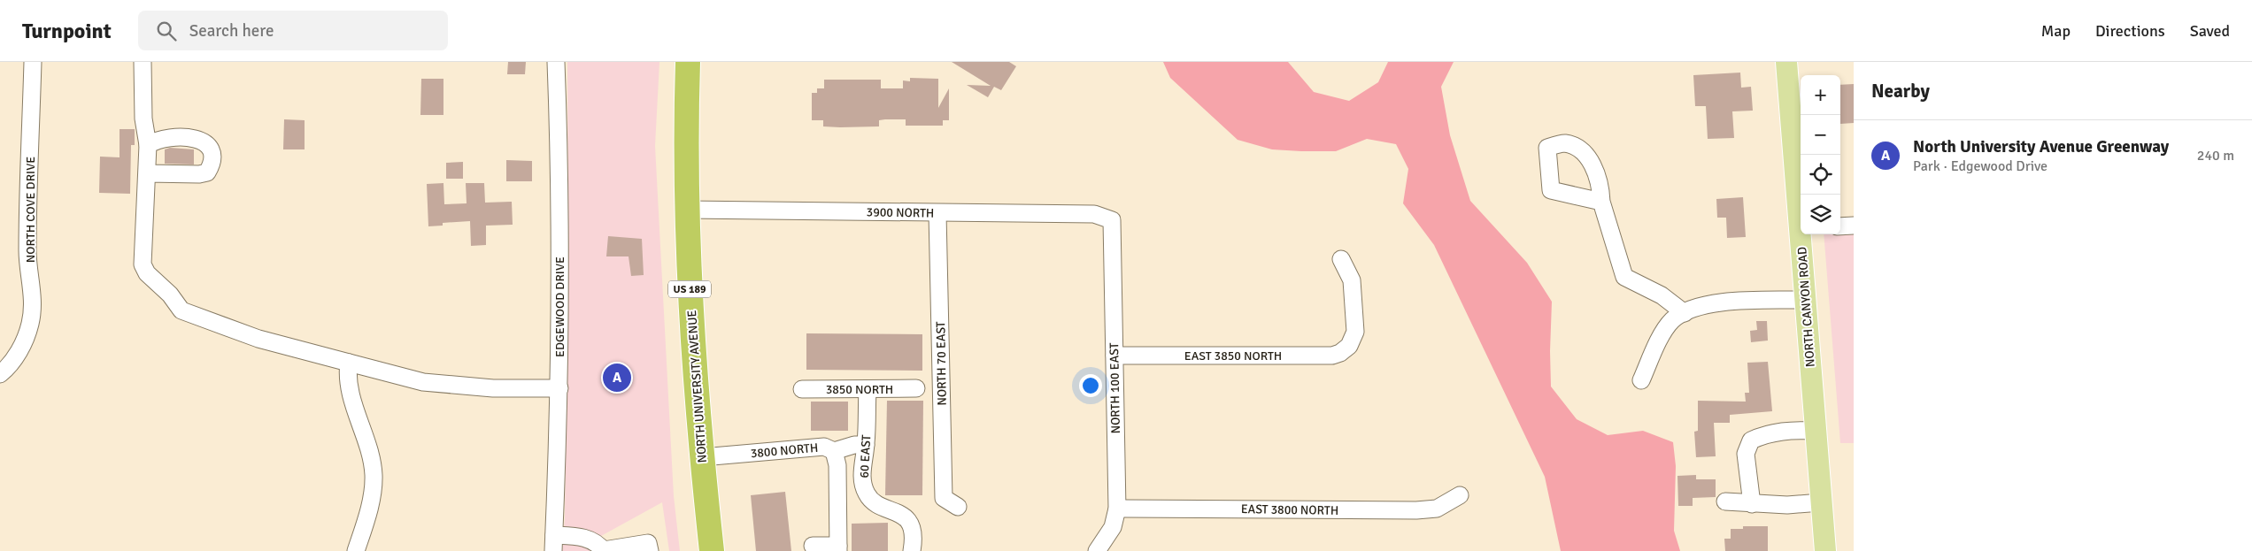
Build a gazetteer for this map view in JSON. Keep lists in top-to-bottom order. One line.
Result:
{"streets":{"highway":["US 189","NORTH UNIVERSITY AVENUE"],"main road":["NORTH CANYON ROAD"],"street":["NORTH COVE DRIVE","3900 NORTH","EDGEWOOD DRIVE","EAST 3850 NORTH","NORTH 70 EAST","NORTH 100 EAST","3850 NORTH","3800 NORTH","60 EAST","EAST 3800 NORTH"]},"crossings":[["3900 NORTH","NORTH 70 EAST"],["3900 NORTH","NORTH UNIVERSITY AVENUE"],["3900 NORTH","NORTH 100 EAST"],["EAST 3850 NORTH","NORTH 100 EAST"],["NORTH UNIVERSITY AVENUE","3800 NORTH"],["NORTH 100 EAST","EAST 3800 NORTH"],["3850 NORTH","60 EAST"],["3800 NORTH","60 EAST"]],"page":{"header":"Turnpoint","search":"Search here","nav":["Map","Directions","Saved"],"heading":"Nearby","map_buttons":["+","−"],"list":[{"mark":"A","name":"North University Avenue Greenway","note":"Park · Edgewood Drive","value":"240 m"}],"pins":"A"}}
